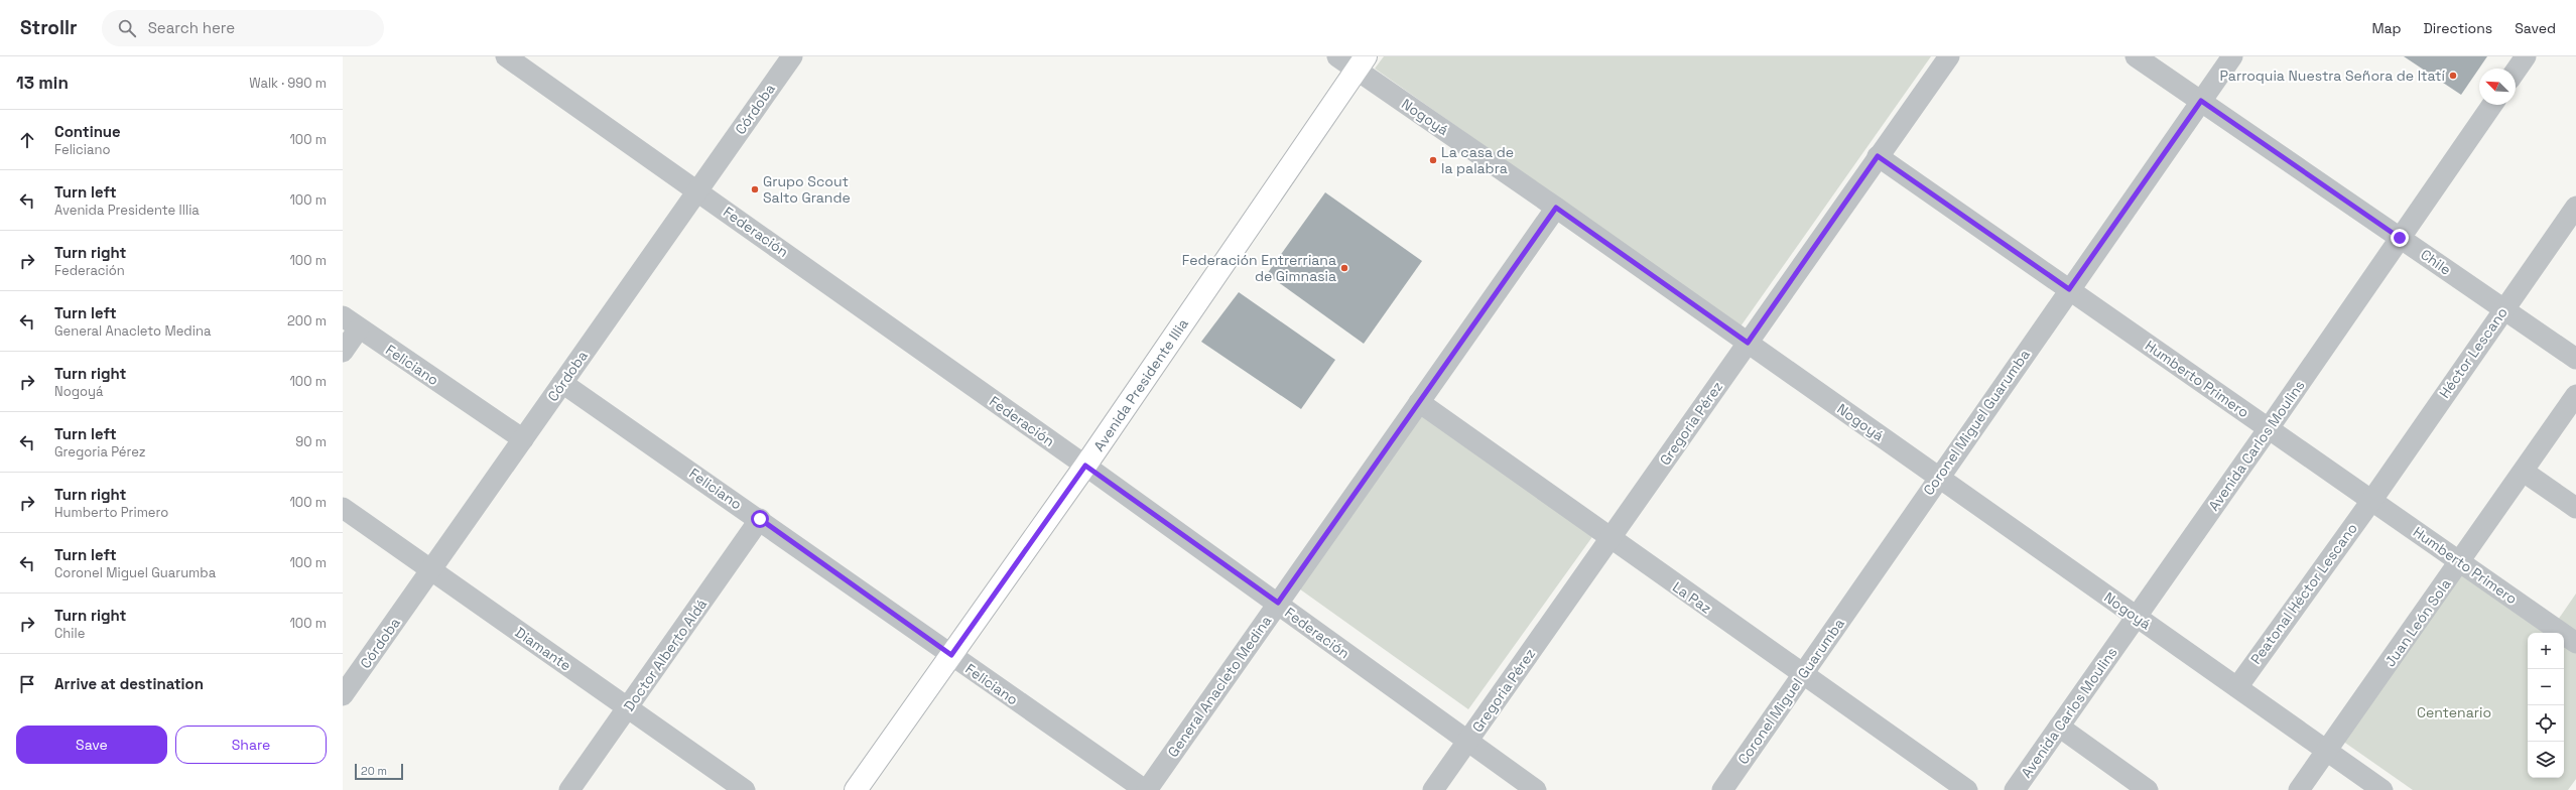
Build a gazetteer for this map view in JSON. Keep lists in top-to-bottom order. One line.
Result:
{"streets":{"main road":["Avenida Presidente Illia"],"street":["Córdoba","Nogoyá","Federación","Chile","Héctor Lescano","Feliciano","Humberto Primero","Coronel Miguel Guarumba","Gregoria Pérez","Avenida Carlos Moulins","Peatonal Héctor Lescano","La Paz","Juan León Sola","Diamante","Doctor Alberto Aldá","General Anacleto Medina"]},"crossings":[["Córdoba","Federación"],["Córdoba","Feliciano"],["Córdoba","Diamante"],["Nogoyá","Avenida Presidente Illia"],["Nogoyá","Coronel Miguel Guarumba"],["Nogoyá","Gregoria Pérez"],["Nogoyá","Avenida Carlos Moulins"],["Nogoyá","Peatonal Héctor Lescano"],["Nogoyá","Juan León Sola"],["Nogoyá","General Anacleto Medina"],["Federación","Avenida Presidente Illia"],["Federación","Gregoria Pérez"],["Federación","General Anacleto Medina"],["Chile","Héctor Lescano"],["Chile","Coronel Miguel Guarumba"],["Chile","Avenida Carlos Moulins"],["Héctor Lescano","Humberto Primero"],["Héctor Lescano","Peatonal Héctor Lescano"],["Feliciano","Avenida Presidente Illia"],["Feliciano","Doctor Alberto Aldá"],["Feliciano","General Anacleto Medina"],["Humberto Primero","Coronel Miguel Guarumba"],["Humberto Primero","Gregoria Pérez"],["Humberto Primero","Avenida Carlos Moulins"],["Humberto Primero","Peatonal Héctor Lescano"],["Humberto Primero","Juan León Sola"],["Coronel Miguel Guarumba","La Paz"],["Gregoria Pérez","La Paz"],["La Paz","General Anacleto Medina"],["Diamante","Doctor Alberto Aldá"]],"parks":["Centenario"],"places":["Parroquia Nuestra Señora de Itatí","La casa de la palabra","Grupo Scout Salto Grande","Federación Entrerriana de Gimnasia"],"scale_bar":"20 m","north":"top left","page":{"header":"Strollr","search":"Search here","nav":["Map","Directions","Saved"],"heading":["13 min","Walk · 990 m"],"list":[["Continue","Feliciano","100 m"],["Turn left","Avenida Presidente Illia","100 m"],["Turn right","Federación","100 m"],["Turn left","General Anacleto Medina","200 m"],["Turn right","Nogoyá","100 m"],["Turn left","Gregoria Pérez","90 m"],["Turn right","Humberto Primero","100 m"],["Turn left","Coronel Miguel Guarumba","100 m"],["Turn right","Chile","100 m"],"Arrive at destination"],"map_buttons":["+","−"],"buttons":["Save","Share"],"scale":"20 m"}}
